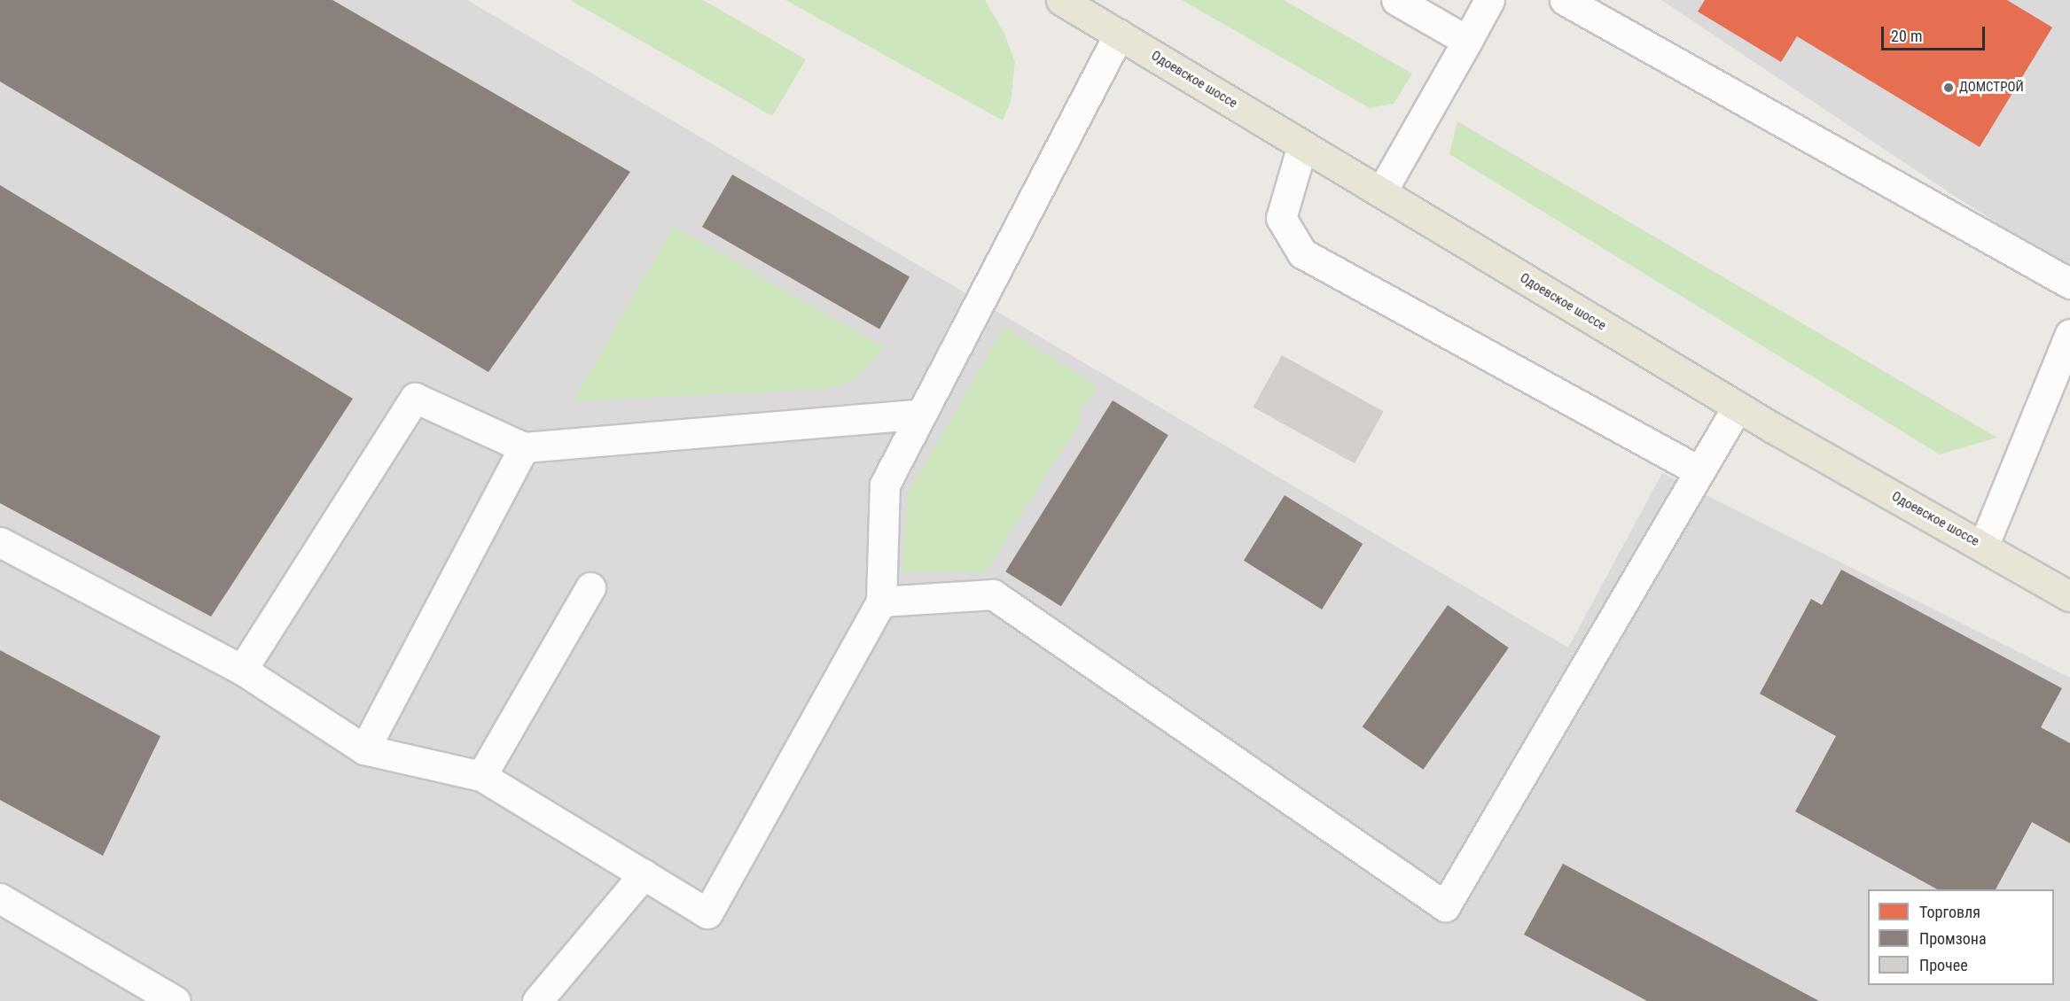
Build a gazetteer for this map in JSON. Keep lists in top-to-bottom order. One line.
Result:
{"streets":{"main road":["Одоевское шоссе"]},"places":["ДОМСТРОЙ"],"legend":["Торговля","Промзона","Прочее"],"scale_bar":"20 m"}
